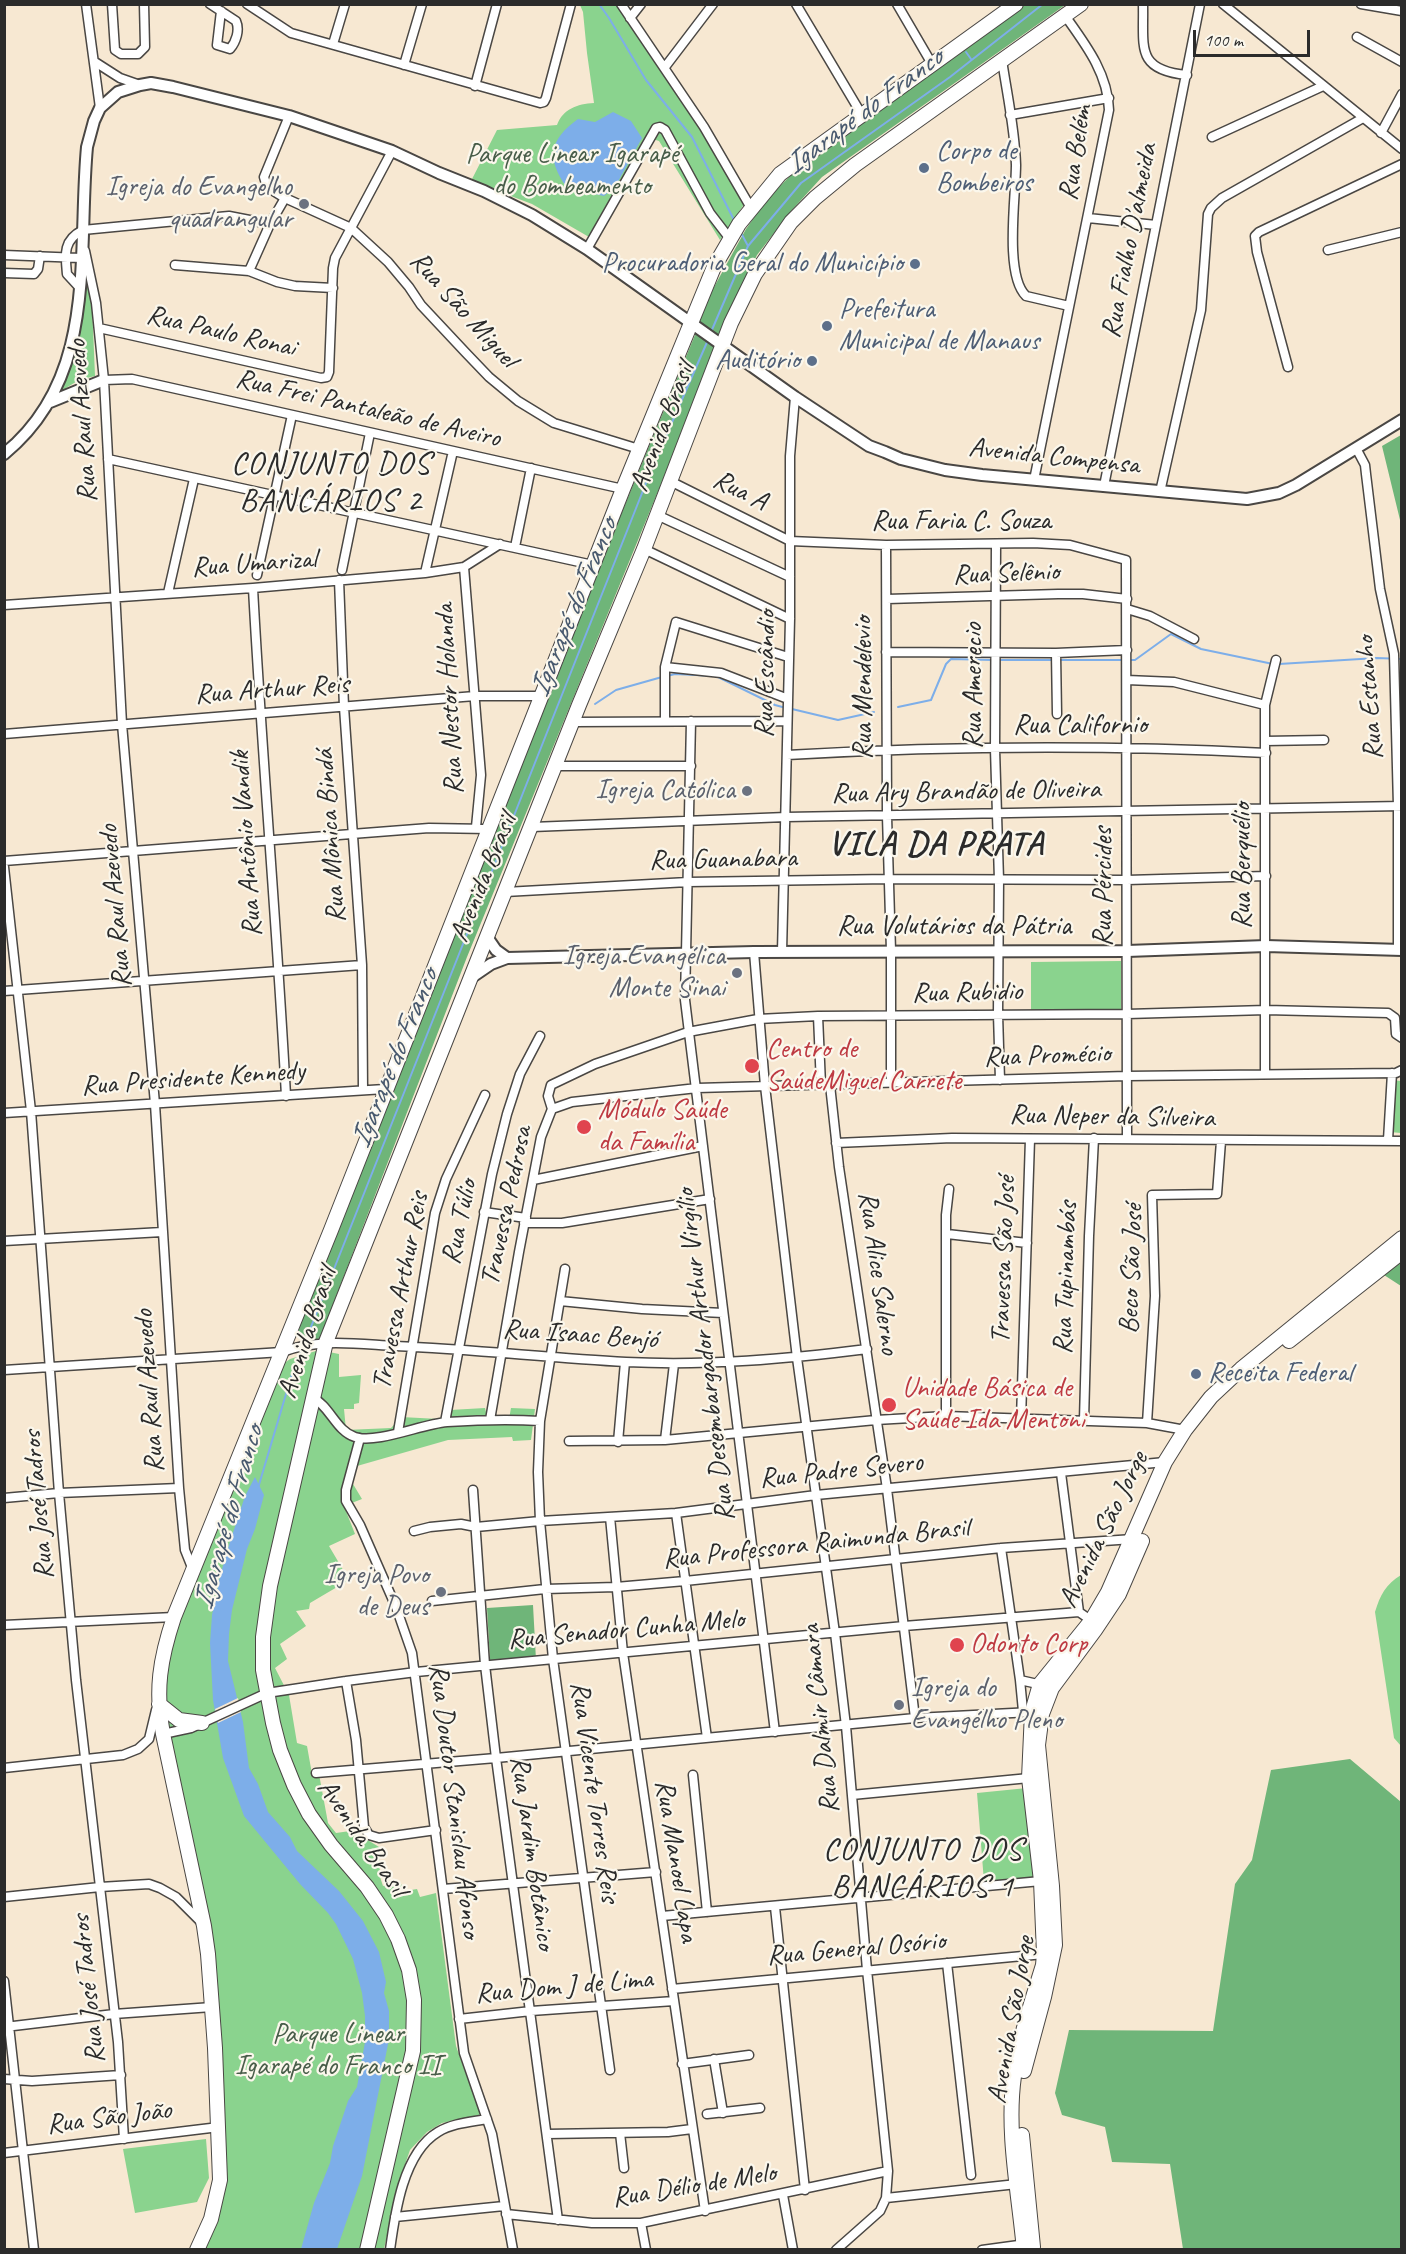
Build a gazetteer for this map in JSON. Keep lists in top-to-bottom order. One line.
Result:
{"streets":{"main road":["Avenida Brasil","Avenida São Jorge"],"street":["Rua Belém","Rua Fialho D'almeida","Rua São Miguel","Rua Paulo Ronai","Rua Frei Pantaleão de Aveiro","Rua Raul Azevedo","Avenida Compensa","Rua A","Rua Faria C. Souza","Rua Umarizal","Rua Selênio","Rua Escândio","Rua Amerecio","Rua Mendelevio","Rua Arthur Reis","Rua Estanho","Rua Nestor Holanda","Rua Californio","Rua Ary Brandão de Oliveira","Rua Mônica Bindá","Rua Antônio Vandik","Rua Guanabara","Rua Berquélio","Rua Pércides","Rua Volutários da Pátria","Rua Rubidio","Rua Promécio","Rua Presidente Kennedy","Rua Neper da Silveira","Travessa Pedrosa","Rua Túlio","Travessa São José","Beco São José","Rua Alice Salerno","Rua Tupinambás","Travessa Arthur Reis","Rua Isaac Benjó","Rua Desembargador Arthur Virgílio","Rua Padre Severo","Rua José Tadros","Rua Professora Raimunda Brasil","Rua Senador Cunha Melo","Rua Dalmir Câmara","Rua Vicente Torres Reis","Rua Doutor Stanislau Afonso","Rua Jardim Botânico","Rua Manoel Lapa","Rua General Osório","Rua Dom J de Lima","Rua São João","Rua Délio de Melo"]},"crossings":[["Rua Belém","Avenida Brasil"],["Rua Belém","Avenida Compensa"],["Rua Fialho D'almeida","Avenida Compensa"],["Rua São Miguel","Avenida Brasil"],["Rua São Miguel","Avenida Compensa"],["Rua Paulo Ronai","Rua Raul Azevedo"],["Rua Frei Pantaleão de Aveiro","Rua Raul Azevedo"],["Rua Frei Pantaleão de Aveiro","Avenida Brasil"],["Rua Raul Azevedo","Avenida Brasil"],["Rua Raul Azevedo","Rua Umarizal"],["Rua Raul Azevedo","Rua Arthur Reis"],["Rua Raul Azevedo","Rua Presidente Kennedy"],["Avenida Brasil","Avenida Compensa"],["Avenida Brasil","Rua A"],["Avenida Brasil","Rua Arthur Reis"],["Avenida Brasil","Rua Nestor Holanda"],["Avenida Brasil","Rua Ary Brandão de Oliveira"],["Avenida Brasil","Rua Guanabara"],["Avenida Brasil","Rua Volutários da Pátria"],["Avenida Brasil","Rua Presidente Kennedy"],["Avenida Brasil","Rua Isaac Benjó"],["Avenida Brasil","Rua Senador Cunha Melo"],["Avenida Brasil","Rua São João"],["Avenida Compensa","Rua Escândio"],["Avenida Compensa","Rua Estanho"],["Rua A","Rua Faria C. Souza"],["Rua A","Rua Escândio"],["Rua Faria C. Souza","Rua Escândio"],["Rua Faria C. Souza","Rua Amerecio"],["Rua Faria C. Souza","Rua Mendelevio"],["Rua Faria C. Souza","Rua Pércides"],["Rua Umarizal","Rua Nestor Holanda"],["Rua Umarizal","Rua Mônica Bindá"],["Rua Umarizal","Rua Antônio Vandik"],["Rua Selênio","Rua Amerecio"],["Rua Selênio","Rua Mendelevio"],["Rua Selênio","Rua Pércides"],["Rua Escândio","Rua Californio"],["Rua Escândio","Rua Ary Brandão de Oliveira"],["Rua Escândio","Rua Guanabara"],["Rua Escândio","Rua Volutários da Pátria"],["Rua Amerecio","Rua Californio"],["Rua Amerecio","Rua Ary Brandão de Oliveira"],["Rua Amerecio","Rua Guanabara"],["Rua Amerecio","Rua Volutários da Pátria"],["Rua Amerecio","Rua Rubidio"],["Rua Amerecio","Rua Promécio"],["Rua Mendelevio","Rua Californio"],["Rua Mendelevio","Rua Ary Brandão de Oliveira"],["Rua Mendelevio","Rua Guanabara"],["Rua Mendelevio","Rua Volutários da Pátria"],["Rua Mendelevio","Rua Rubidio"],["Rua Mendelevio","Rua Promécio"],["Rua Arthur Reis","Rua Nestor Holanda"],["Rua Arthur Reis","Rua Mônica Bindá"],["Rua Arthur Reis","Rua Antônio Vandik"],["Rua Estanho","Rua Ary Brandão de Oliveira"],["Rua Estanho","Rua Volutários da Pátria"],["Rua Californio","Rua Berquélio"],["Rua Californio","Rua Pércides"],["Rua Ary Brandão de Oliveira","Rua Berquélio"],["Rua Ary Brandão de Oliveira","Rua Pércides"],["Rua Ary Brandão de Oliveira","Rua Desembargador Arthur Virgílio"],["Rua Mônica Bindá","Rua Presidente Kennedy"],["Rua Antônio Vandik","Rua Presidente Kennedy"],["Rua Guanabara","Rua Berquélio"],["Rua Guanabara","Rua Pércides"],["Rua Guanabara","Rua Desembargador Arthur Virgílio"],["Rua Berquélio","Rua Volutários da Pátria"],["Rua Berquélio","Rua Rubidio"],["Rua Berquélio","Rua Promécio"],["Rua Pércides","Rua Volutários da Pátria"],["Rua Pércides","Rua Rubidio"],["Rua Pércides","Rua Promécio"],["Rua Pércides","Rua Neper da Silveira"],["Rua Volutários da Pátria","Rua Desembargador Arthur Virgílio"],["Rua Volutários da Pátria","Rua Dalmir Câmara"],["Rua Rubidio","Rua Promécio"],["Rua Rubidio","Travessa Pedrosa"],["Rua Rubidio","Rua Alice Salerno"],["Rua Rubidio","Rua Desembargador Arthur Virgílio"],["Rua Rubidio","Rua Dalmir Câmara"],["Rua Promécio","Travessa Pedrosa"],["Rua Promécio","Rua Alice Salerno"],["Rua Promécio","Rua Desembargador Arthur Virgílio"],["Rua Promécio","Rua Dalmir Câmara"],["Rua Presidente Kennedy","Rua José Tadros"],["Rua Neper da Silveira","Travessa São José"],["Rua Neper da Silveira","Beco São José"],["Rua Neper da Silveira","Rua Alice Salerno"],["Rua Neper da Silveira","Rua Tupinambás"],["Travessa Pedrosa","Rua Isaac Benjó"],["Rua Túlio","Rua Isaac Benjó"],["Rua Alice Salerno","Rua Isaac Benjó"],["Rua Alice Salerno","Rua Padre Severo"],["Rua Alice Salerno","Rua Professora Raimunda Brasil"],["Rua Alice Salerno","Rua Senador Cunha Melo"],["Travessa Arthur Reis","Rua Isaac Benjó"],["Rua Isaac Benjó","Rua Desembargador Arthur Virgílio"],["Rua Isaac Benjó","Rua Dalmir Câmara"],["Rua Isaac Benjó","Rua Vicente Torres Reis"],["Rua Desembargador Arthur Virgílio","Rua Padre Severo"],["Rua Desembargador Arthur Virgílio","Rua Professora Raimunda Brasil"],["Rua Desembargador Arthur Virgílio","Rua Senador Cunha Melo"],["Rua Padre Severo","Avenida São Jorge"],["Rua Padre Severo","Rua Dalmir Câmara"],["Rua Padre Severo","Rua Vicente Torres Reis"],["Rua Padre Severo","Rua Jardim Botânico"],["Rua Padre Severo","Rua Manoel Lapa"],["Rua José Tadros","Rua São João"],["Avenida São Jorge","Rua Professora Raimunda Brasil"],["Avenida São Jorge","Rua General Osório"],["Rua Professora Raimunda Brasil","Rua Dalmir Câmara"],["Rua Professora Raimunda Brasil","Rua Vicente Torres Reis"],["Rua Professora Raimunda Brasil","Rua Jardim Botânico"],["Rua Professora Raimunda Brasil","Rua Manoel Lapa"],["Rua Senador Cunha Melo","Rua Dalmir Câmara"],["Rua Senador Cunha Melo","Rua Vicente Torres Reis"],["Rua Senador Cunha Melo","Rua Doutor Stanislau Afonso"],["Rua Senador Cunha Melo","Rua Jardim Botânico"],["Rua Senador Cunha Melo","Rua Manoel Lapa"],["Rua Dalmir Câmara","Rua General Osório"],["Rua Dalmir Câmara","Rua Délio de Melo"],["Rua Vicente Torres Reis","Rua Dom J de Lima"],["Rua Doutor Stanislau Afonso","Rua Dom J de Lima"],["Rua Doutor Stanislau Afonso","Rua Délio de Melo"],["Rua Jardim Botânico","Rua Dom J de Lima"],["Rua Jardim Botânico","Rua Délio de Melo"],["Rua Manoel Lapa","Rua General Osório"],["Rua Manoel Lapa","Rua Dom J de Lima"],["Rua Manoel Lapa","Rua Délio de Melo"]],"districts":["CONJUNTO DOS BANCÁRIOS 2","VILA DA PRATA","CONJUNTO DOS BANCÁRIOS 1"],"water":["Igarapé do Franco"],"parks":["Parque Linear Igarapé do Bombeamento","Parque Linear Igarapé do Franco II"],"places":["Corpo de Bombeiros","Igreja do Evangelho quadrangular","Procuradoria Geral do Município","Prefeitura Municipal de Manaus","Auditório","Igreja Católica","Igreja Evangélica Monte Sinai","Centro de SaúdeMiguel Carrete","Módulo Saúde da Família","Receita Federal","Unidade Básica de Saúde Ida Mentoni","Igreja Povo de Deus","Odonto Corp","Igreja do Evangélho Pleno"],"scale_bar":"100 m"}
